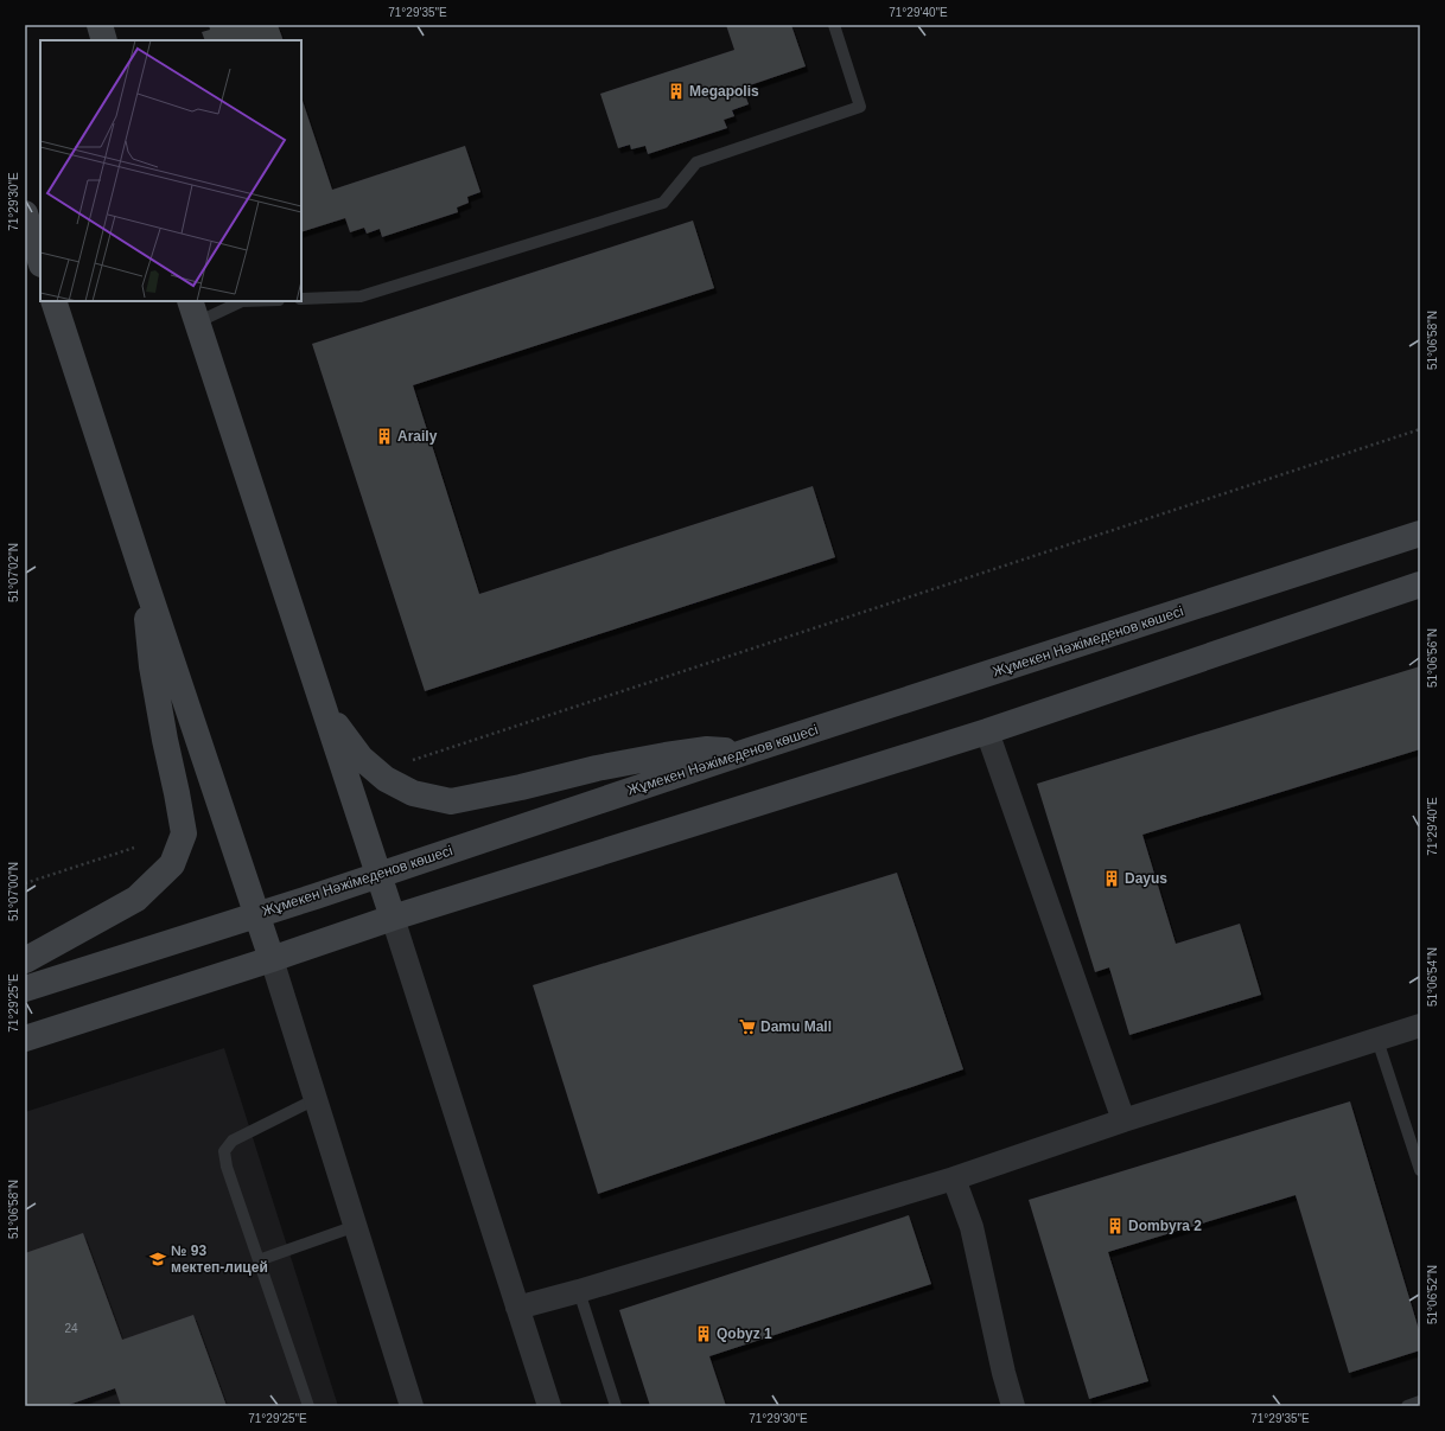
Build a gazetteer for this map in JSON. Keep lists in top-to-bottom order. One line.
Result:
{"streets":{"main road":["Жұмекен Нәжімеденов көшесі"]},"places":{"building":["Megapolis","Araily","Dayus","Dombyra 2","Qobyz 1"],"supermarket":["Damu Mall"],"school or university":["№ 93 мектеп-лицей"]},"house_numbers":["24"],"coordinates":["71°29'35\"E","71°29'40\"E","71°29'30\"E","51°06'58\"N","51°07'02\"N","51°06'56\"N","51°07'00\"N","51°06'54\"N","71°29'25\"E","51°06'52\"N"]}
